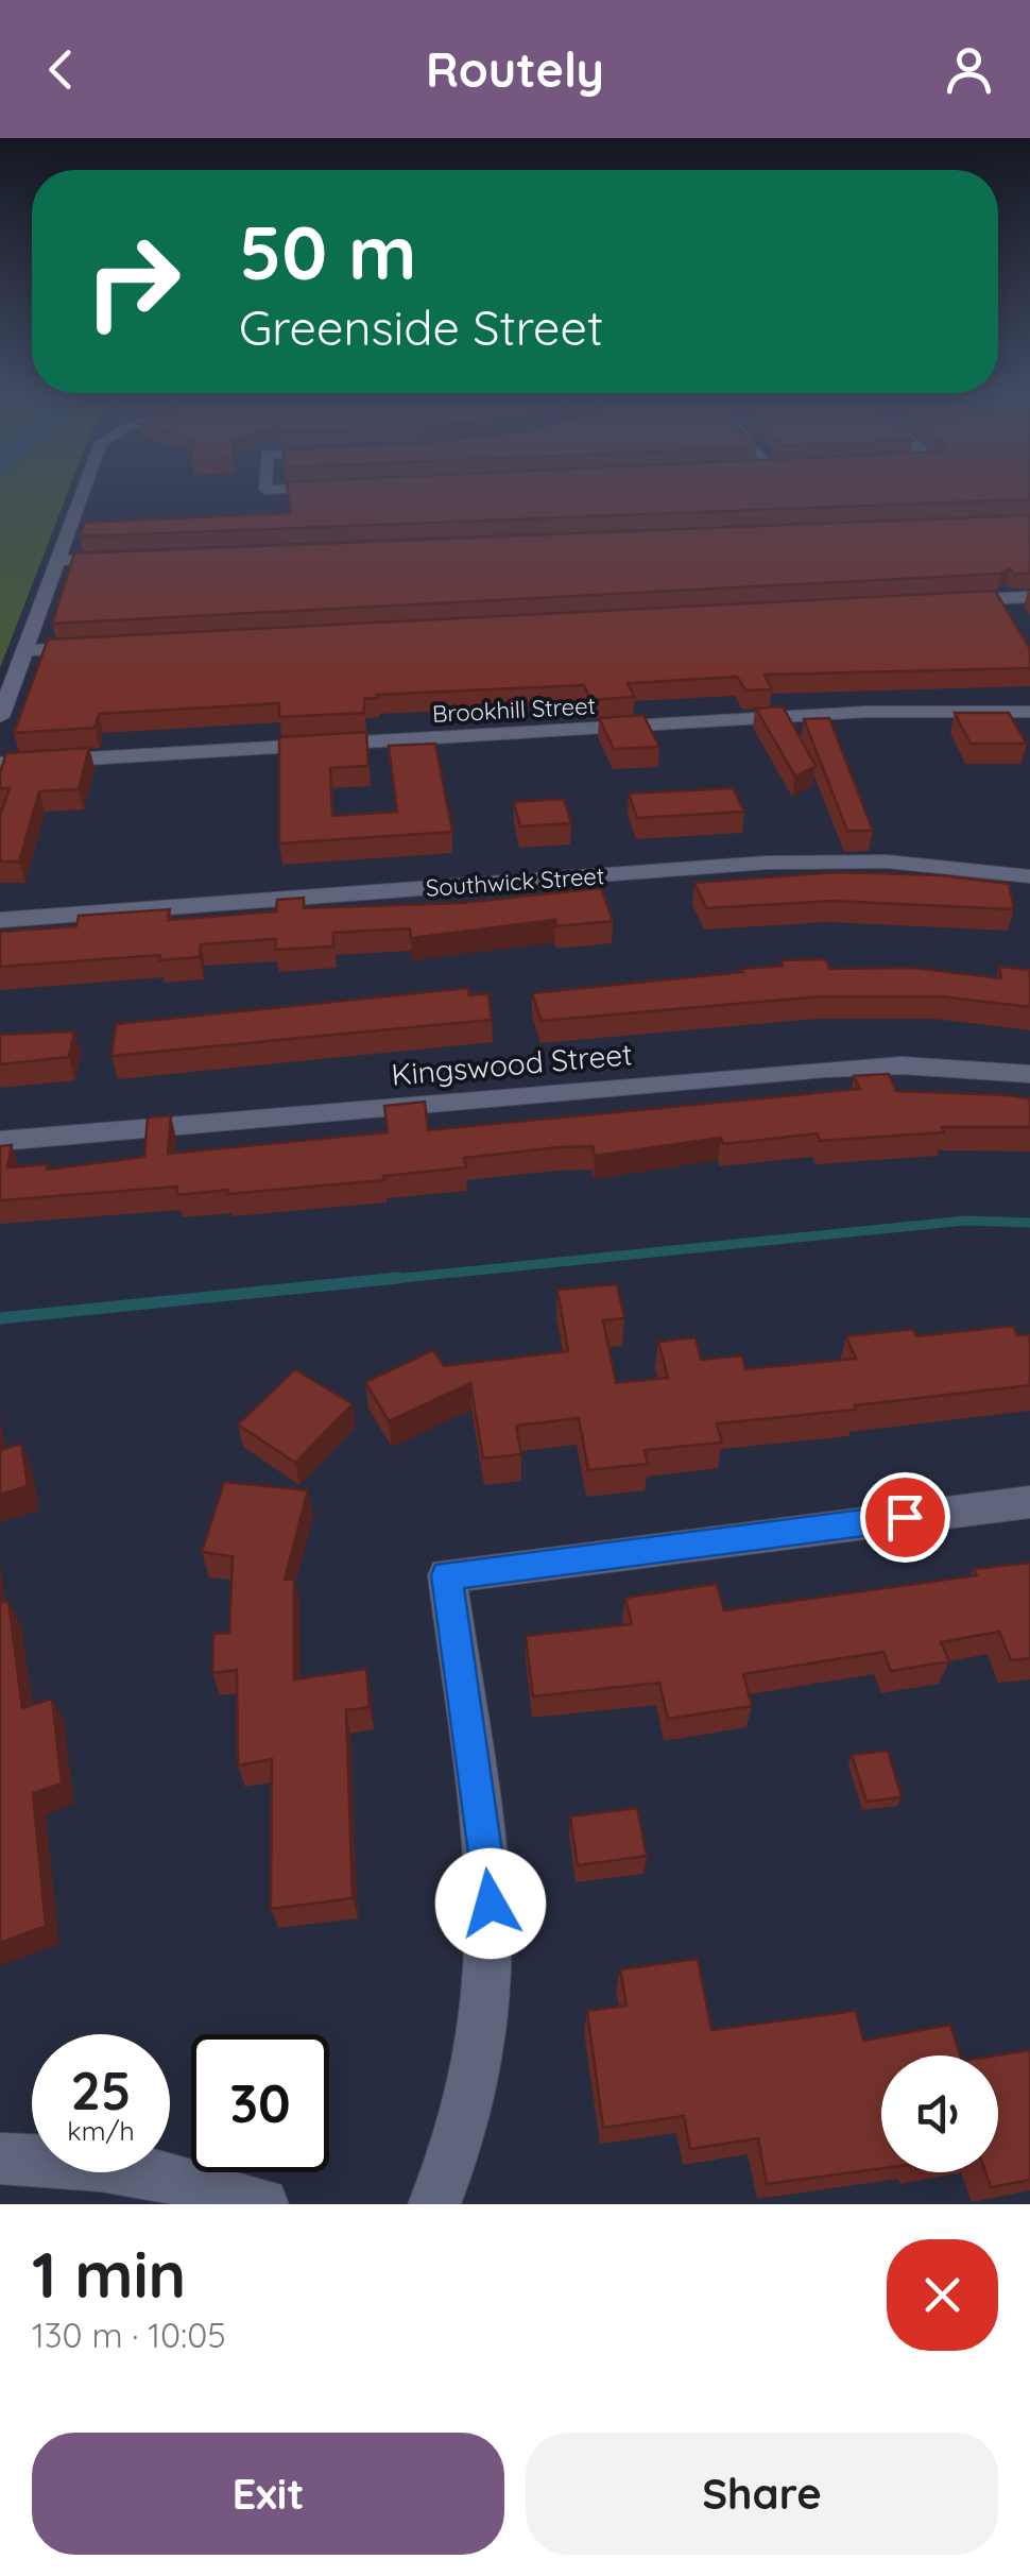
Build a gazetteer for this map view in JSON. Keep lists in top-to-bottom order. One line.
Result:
{"streets":{"street":["Brookhill Street","Southwick Street","Kingswood Street"]},"page":{"header":"Routely","turn":["50 m","Greenside Street"],"speed":"25 km/h","limit":"30","heading":["1 min","130 m · 10:05"],"buttons":["Exit","Share"]}}
